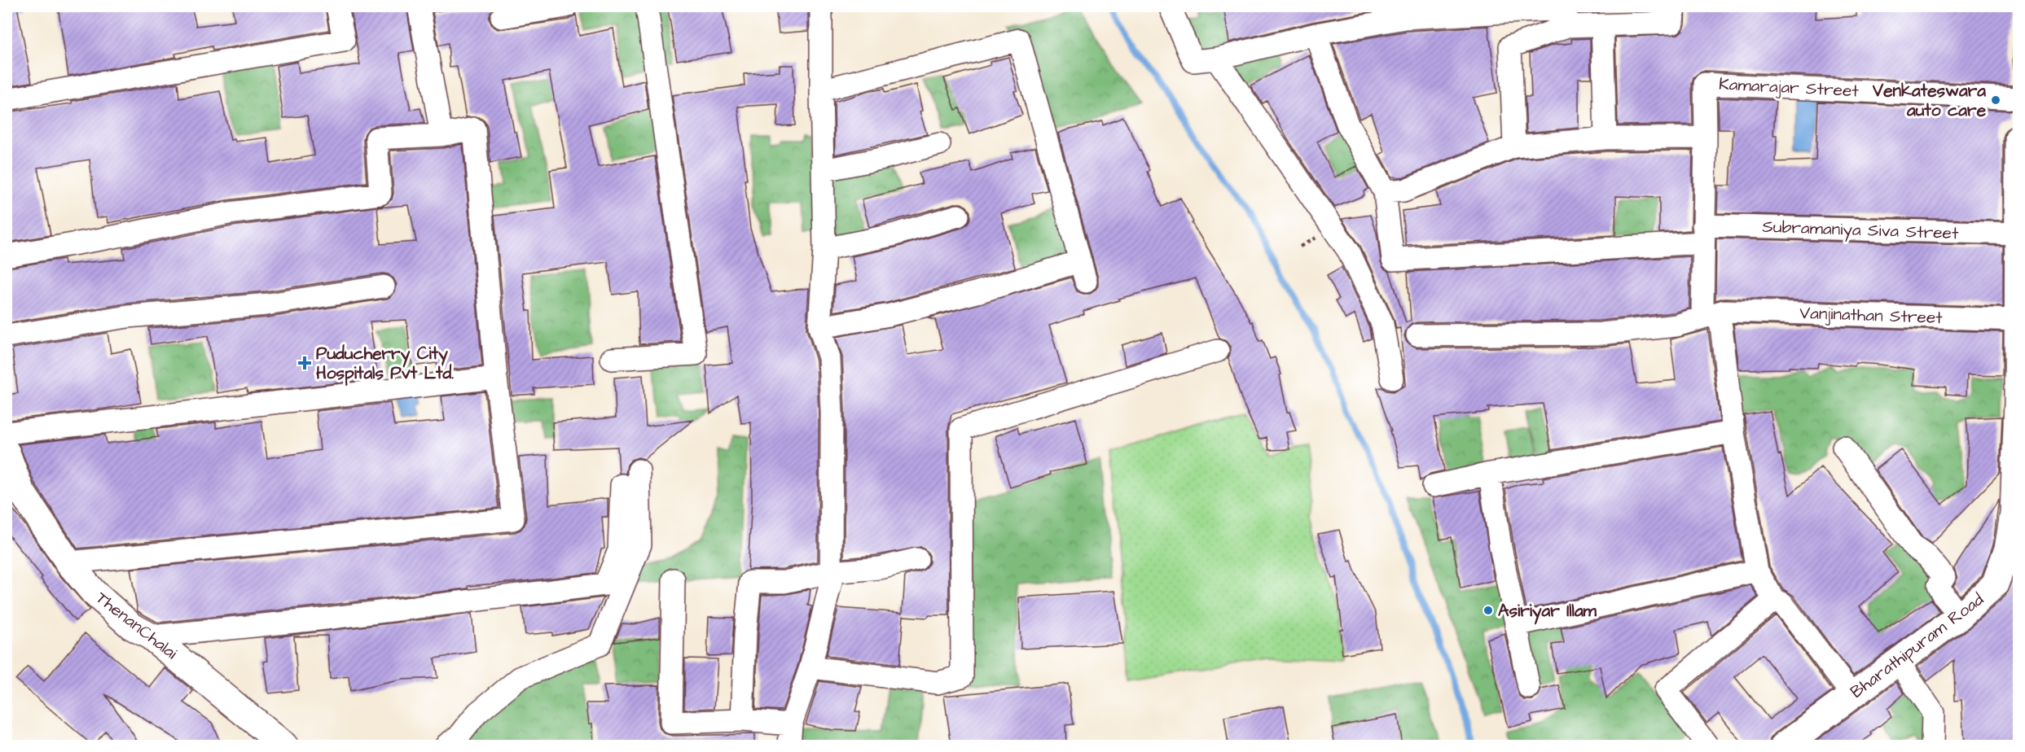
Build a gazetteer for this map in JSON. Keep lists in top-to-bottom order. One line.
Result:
{"streets":{"street":["Kamarajar Street","Subramaniya Siva Street","Vanjinathan Street","ThenanChalai","Bharathipuram Road"]},"crossings":[["Subramaniya Siva Street","Bharathipuram Road"],["Vanjinathan Street","Bharathipuram Road"]],"places":{"other":["Venkateswara auto care","Asiriyar Illam"],"health":["Puducherry City Hospitals Pvt Ltd."]}}
